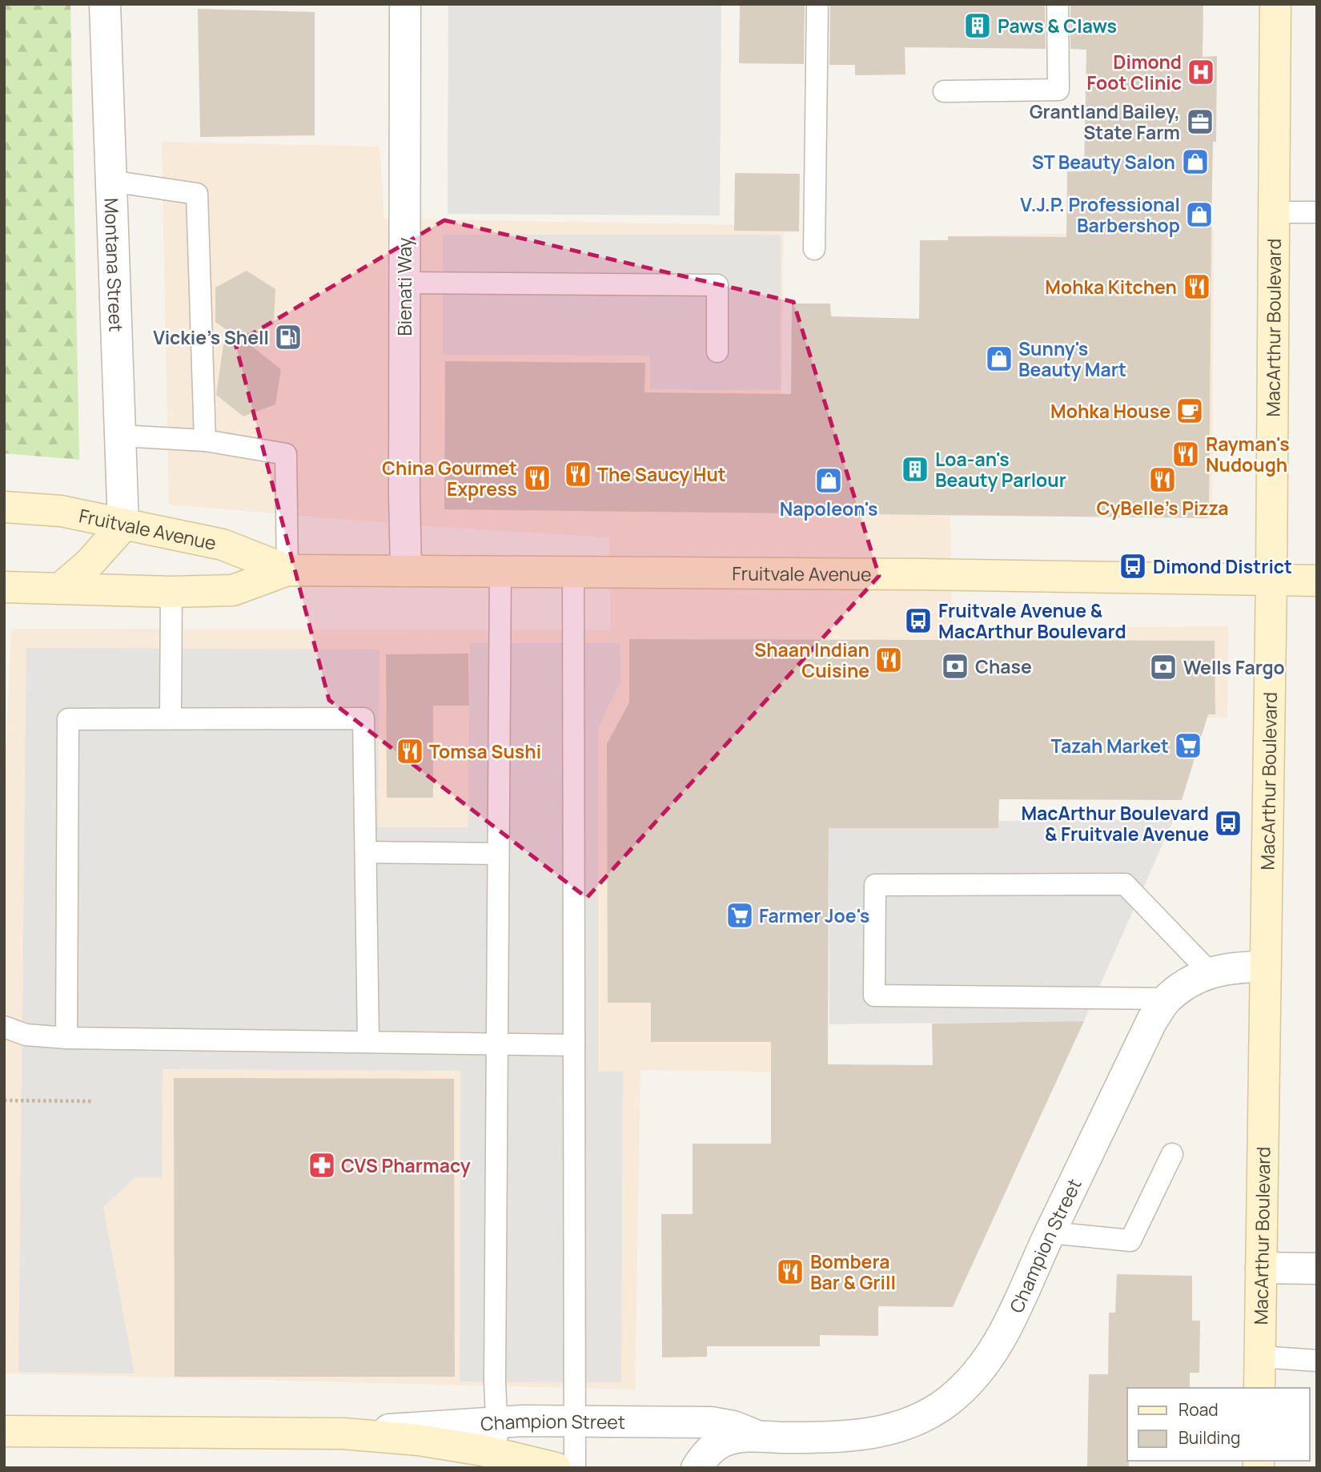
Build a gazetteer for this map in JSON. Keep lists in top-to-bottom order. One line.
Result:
{"streets":{"main road":["MacArthur Boulevard","Fruitvale Avenue","Champion Street"],"street":["Montana Street","Bienati Way"]},"crossings":[["Montana Street","Fruitvale Avenue"],["Bienati Way","Fruitvale Avenue"],["MacArthur Boulevard","Fruitvale Avenue"],["MacArthur Boulevard","Champion Street"]],"places":{"building":["Paws & Claws","Loa-an's Beauty Parlour"],"hospital":["Dimond Foot Clinic"],"office":["Grantland Bailey, State Farm"],"shop":["ST Beauty Salon","V.J.P. Professional Barbershop","Sunny's Beauty Mart","Napoleon's"],"restaurant":["Mohka Kitchen","Rayman's Nudough","The Saucy Hut","China Gourmet Express","CyBelle's Pizza","Shaan Indian Cuisine","Tomsa Sushi","Bombera Bar & Grill"],"fuel station":["Vickie's Shell"],"cafe":["Mohka House"],"bus stop":["Dimond District","Fruitvale Avenue & MacArthur Boulevard","MacArthur Boulevard & Fruitvale Avenue"],"bank":["Chase","Wells Fargo"],"supermarket":["Tazah Market","Farmer Joe's"],"pharmacy":["CVS Pharmacy"]},"legend":["Road","Building"]}
